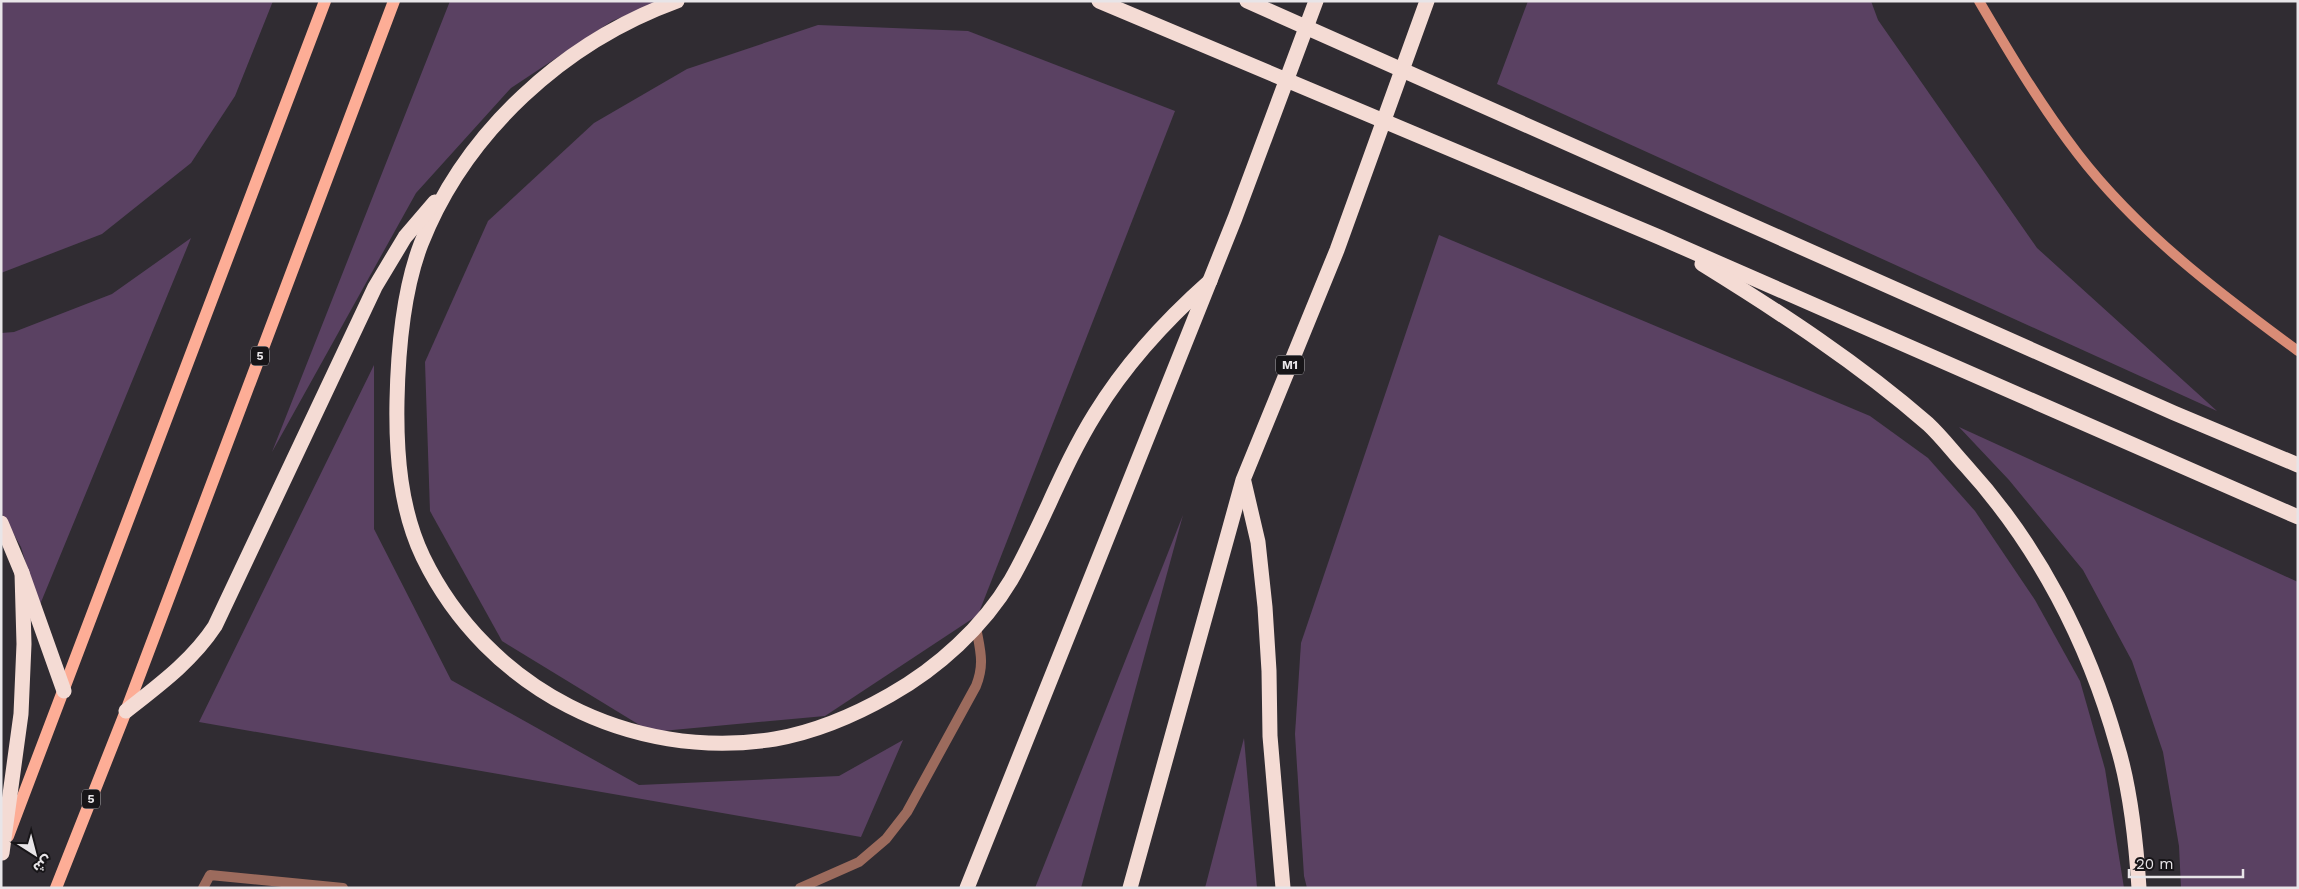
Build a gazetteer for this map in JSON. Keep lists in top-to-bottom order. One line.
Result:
{"streets":{"highway":["M1"],"main road":["5"]},"scale_bar":"20 m","north":"bottom right"}
